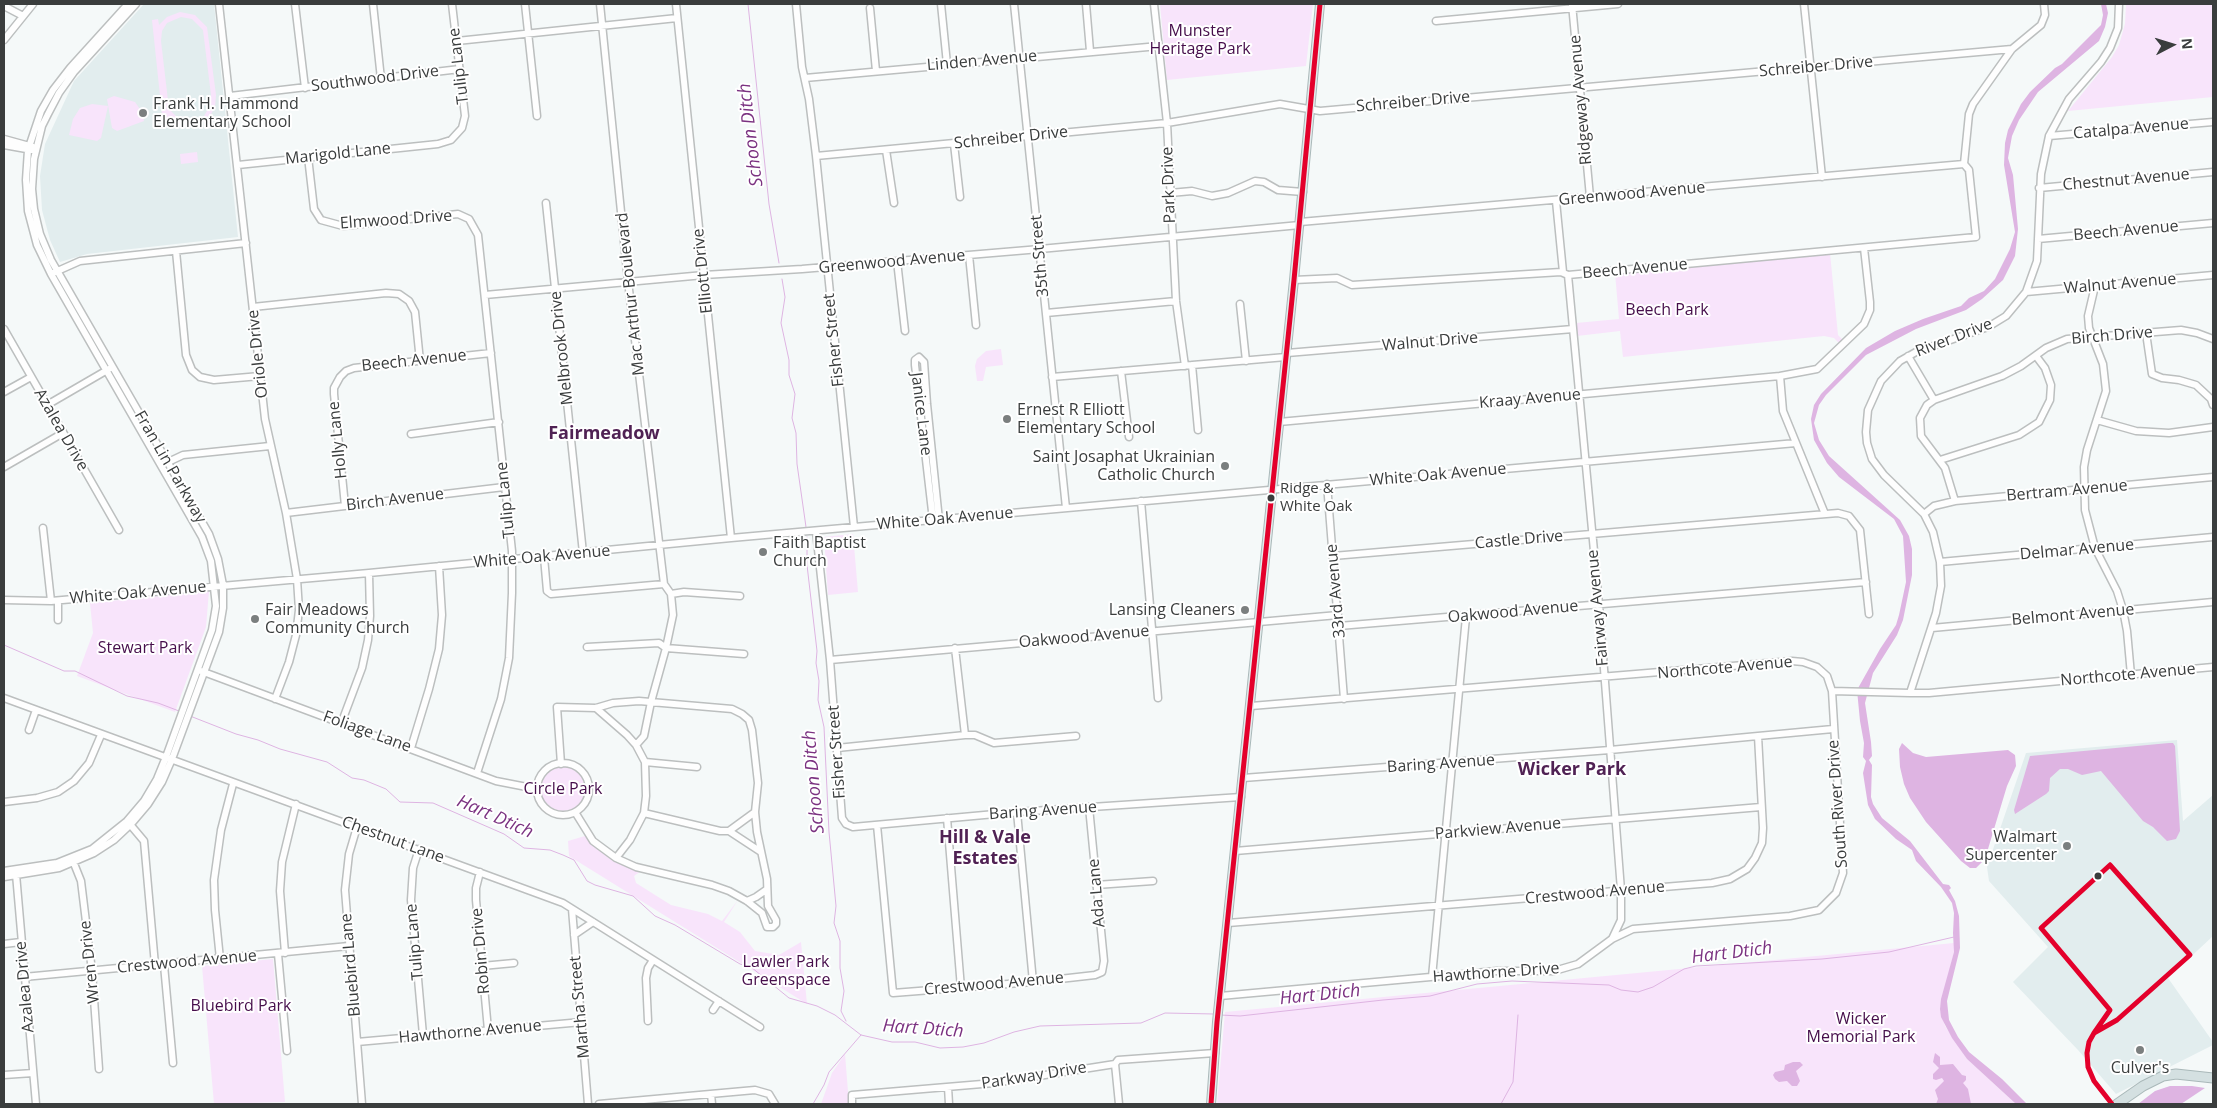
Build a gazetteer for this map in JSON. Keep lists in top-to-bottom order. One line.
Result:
{"streets":{"street":["Linden Avenue","Tulip Lane","Schreiber Drive","Southwood Drive","Ridgeway Avenue","Catalpa Avenue","Marigold Lane","Chestnut Avenue","Park Drive","Greenwood Avenue","Elmwood Drive","Beech Avenue","35th Street","Elliott Drive","Walnut Avenue","Mac Arthur Boulevard","Birch Drive","River Drive","Fisher Street","Walnut Drive","Melbrook Drive","Oriole Drive","Kraay Avenue","Janice Lane","Azalea Drive","Holly Lane","Fran Lin Parkway","White Oak Avenue","Bertram Avenue","Birch Avenue","Castle Drive","Delmar Avenue","33rd Avenue","Fairway Avenue","Oakwood Avenue","Belmont Avenue","Northcote Avenue","Foliage Lane","Baring Avenue","South River Drive","Parkview Avenue","Chestnut Lane","Ada Lane","Crestwood Avenue","Robin Drive","Wren Drive","Bluebird Lane","Hawthorne Drive","Martha Street","Hawthorne Avenue","Parkway Drive"]},"crossings":[["Linden Avenue","Park Drive"],["Linden Avenue","35th Street"],["Linden Avenue","Fisher Street"],["Tulip Lane","Southwood Drive"],["Tulip Lane","Marigold Lane"],["Tulip Lane","Greenwood Avenue"],["Tulip Lane","Elmwood Drive"],["Tulip Lane","Beech Avenue"],["Tulip Lane","White Oak Avenue"],["Tulip Lane","Birch Avenue"],["Tulip Lane","Foliage Lane"],["Tulip Lane","Chestnut Lane"],["Tulip Lane","Hawthorne Avenue"],["Schreiber Drive","Ridgeway Avenue"],["Schreiber Drive","Park Drive"],["Schreiber Drive","35th Street"],["Schreiber Drive","Fisher Street"],["Southwood Drive","Oriole Drive"],["Ridgeway Avenue","Greenwood Avenue"],["Catalpa Avenue","River Drive"],["Marigold Lane","Elmwood Drive"],["Marigold Lane","Oriole Drive"],["Chestnut Avenue","River Drive"],["Park Drive","Greenwood Avenue"],["Park Drive","Walnut Drive"],["Greenwood Avenue","Beech Avenue"],["Greenwood Avenue","35th Street"],["Greenwood Avenue","Elliott Drive"],["Greenwood Avenue","Mac Arthur Boulevard"],["Greenwood Avenue","Fisher Street"],["Greenwood Avenue","Melbrook Drive"],["Greenwood Avenue","Fairway Avenue"],["Beech Avenue","River Drive"],["Beech Avenue","Holly Lane"],["Beech Avenue","Fairway Avenue"],["35th Street","Walnut Drive"],["35th Street","White Oak Avenue"],["Elliott Drive","White Oak Avenue"],["Walnut Avenue","River Drive"],["Mac Arthur Boulevard","White Oak Avenue"],["River Drive","Bertram Avenue"],["River Drive","Delmar Avenue"],["River Drive","Belmont Avenue"],["River Drive","Northcote Avenue"],["Fisher Street","White Oak Avenue"],["Fisher Street","Oakwood Avenue"],["Fisher Street","Baring Avenue"],["Walnut Drive","Fairway Avenue"],["Melbrook Drive","White Oak Avenue"],["Oriole Drive","White Oak Avenue"],["Oriole Drive","Birch Avenue"],["Oriole Drive","Foliage Lane"],["Kraay Avenue","Fairway Avenue"],["Janice Lane","White Oak Avenue"],["Azalea Drive","Fran Lin Parkway"],["Azalea Drive","Crestwood Avenue"],["Holly Lane","Birch Avenue"],["Fran Lin Parkway","White Oak Avenue"],["Fran Lin Parkway","Foliage Lane"],["Fran Lin Parkway","Chestnut Lane"],["Fran Lin Parkway","Wren Drive"],["White Oak Avenue","33rd Avenue"],["White Oak Avenue","Fairway Avenue"],["Castle Drive","33rd Avenue"],["Castle Drive","Fairway Avenue"],["33rd Avenue","Oakwood Avenue"],["33rd Avenue","Northcote Avenue"],["Fairway Avenue","Oakwood Avenue"],["Fairway Avenue","Northcote Avenue"],["Fairway Avenue","Baring Avenue"],["Fairway Avenue","Parkview Avenue"],["Fairway Avenue","Crestwood Avenue"],["Fairway Avenue","Hawthorne Drive"],["Northcote Avenue","South River Drive"],["Baring Avenue","Ada Lane"],["Baring Avenue","Crestwood Avenue"],["South River Drive","Hawthorne Drive"],["Parkview Avenue","Crestwood Avenue"],["Chestnut Lane","Robin Drive"],["Chestnut Lane","Bluebird Lane"],["Chestnut Lane","Martha Street"],["Ada Lane","Crestwood Avenue"],["Crestwood Avenue","Wren Drive"],["Crestwood Avenue","Bluebird Lane"],["Robin Drive","Hawthorne Avenue"],["Bluebird Lane","Hawthorne Avenue"],["Martha Street","Hawthorne Avenue"]],"districts":["Fairmeadow","Wicker Park","Hill & Vale Estates"],"water":["Schoon Ditch","Hart Dtich"],"parks":["Munster Heritage Park","Beech Park","Stewart Park","Circle Park","Lawler Park Greenspace","Bluebird Park","Wicker Memorial Park"],"places":["Frank H. Hammond Elementary School","Ernest R Elliott Elementary School","Saint Josaphat Ukrainian Catholic Church","Ridge & White Oak","Faith Baptist Church","Lansing Cleaners","Fair Meadows Community Church","Walmart Supercenter","Culver's"],"north":"right"}
